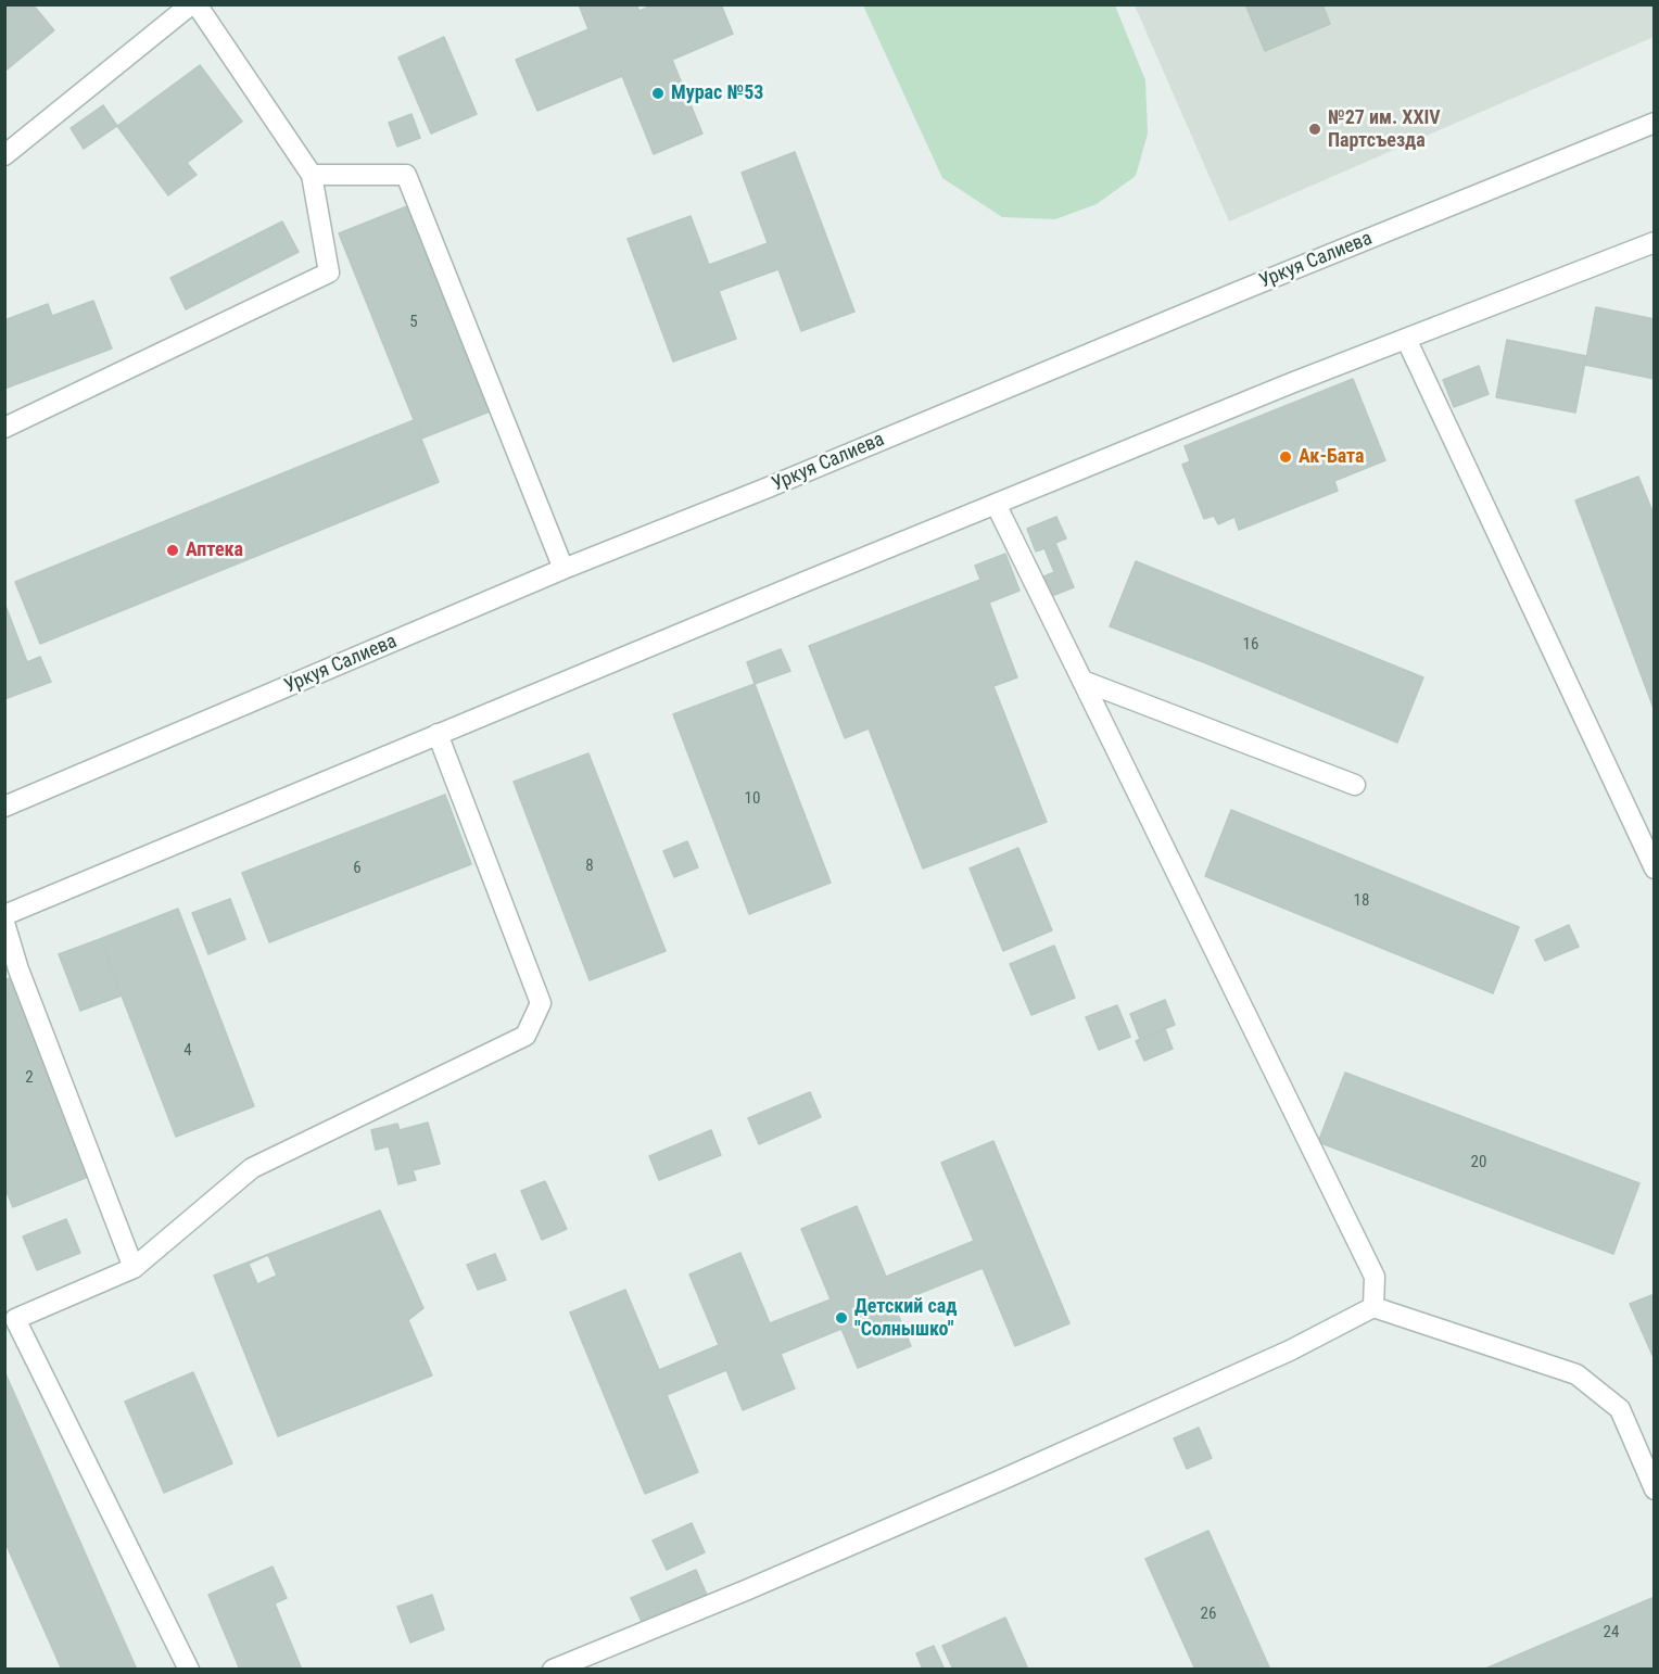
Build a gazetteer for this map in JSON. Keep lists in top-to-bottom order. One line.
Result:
{"streets":{"street":["Уркуя Салиева"]},"places":["Мурас №53","№27 им. XXIV Партсъезда","Ак-Бата","Аптека","Детский сад \"Солнышко\""],"house_numbers":["5","16","10","8","6","18","4","2","20","26","24"]}
